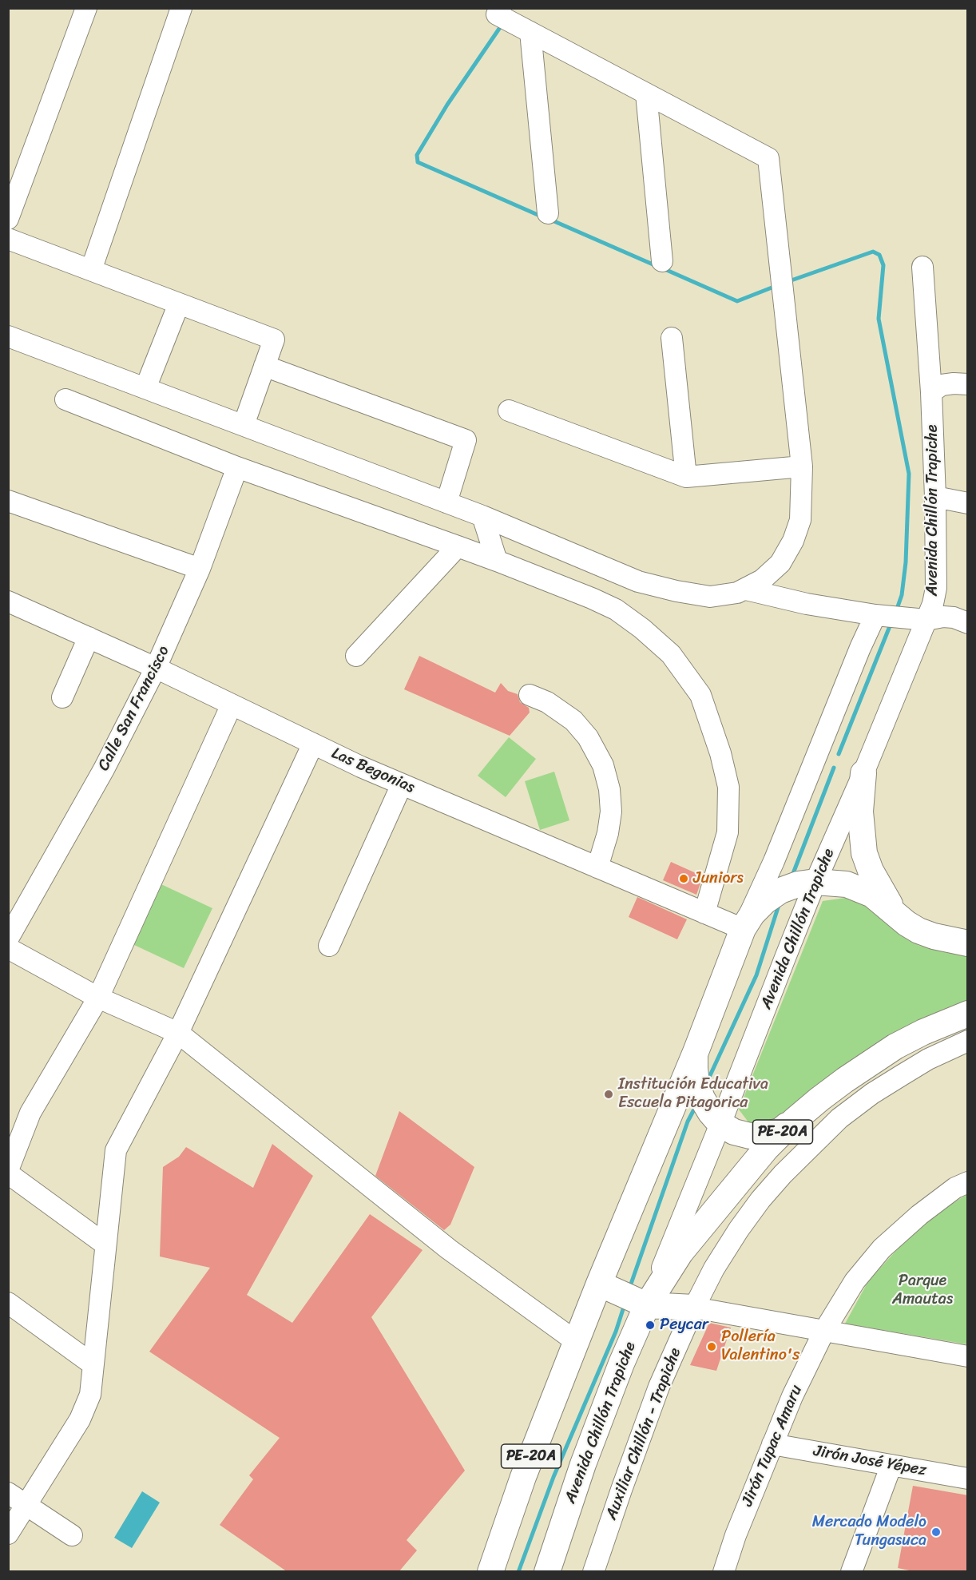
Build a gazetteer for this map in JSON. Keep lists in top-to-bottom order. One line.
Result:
{"streets":{"main road":["Avenida Chillón Trapiche","PE-20A"],"street":["Calle San Francisco","Las Begonias","Auxiliar Chillón - Trapiche","Jirón Tupac Amaru","Jirón José Yépez"]},"crossings":[["Avenida Chillón Trapiche","PE-20A"],["Calle San Francisco","Las Begonias"],["Las Begonias","PE-20A"],["Jirón Tupac Amaru","Jirón José Yépez"]],"parks":["Parque Amautas"],"places":["Juniors","Institución Educativa Escuela Pitagorica","Peycar","Pollería Valentino's","Mercado Modelo Tungasuca"]}
